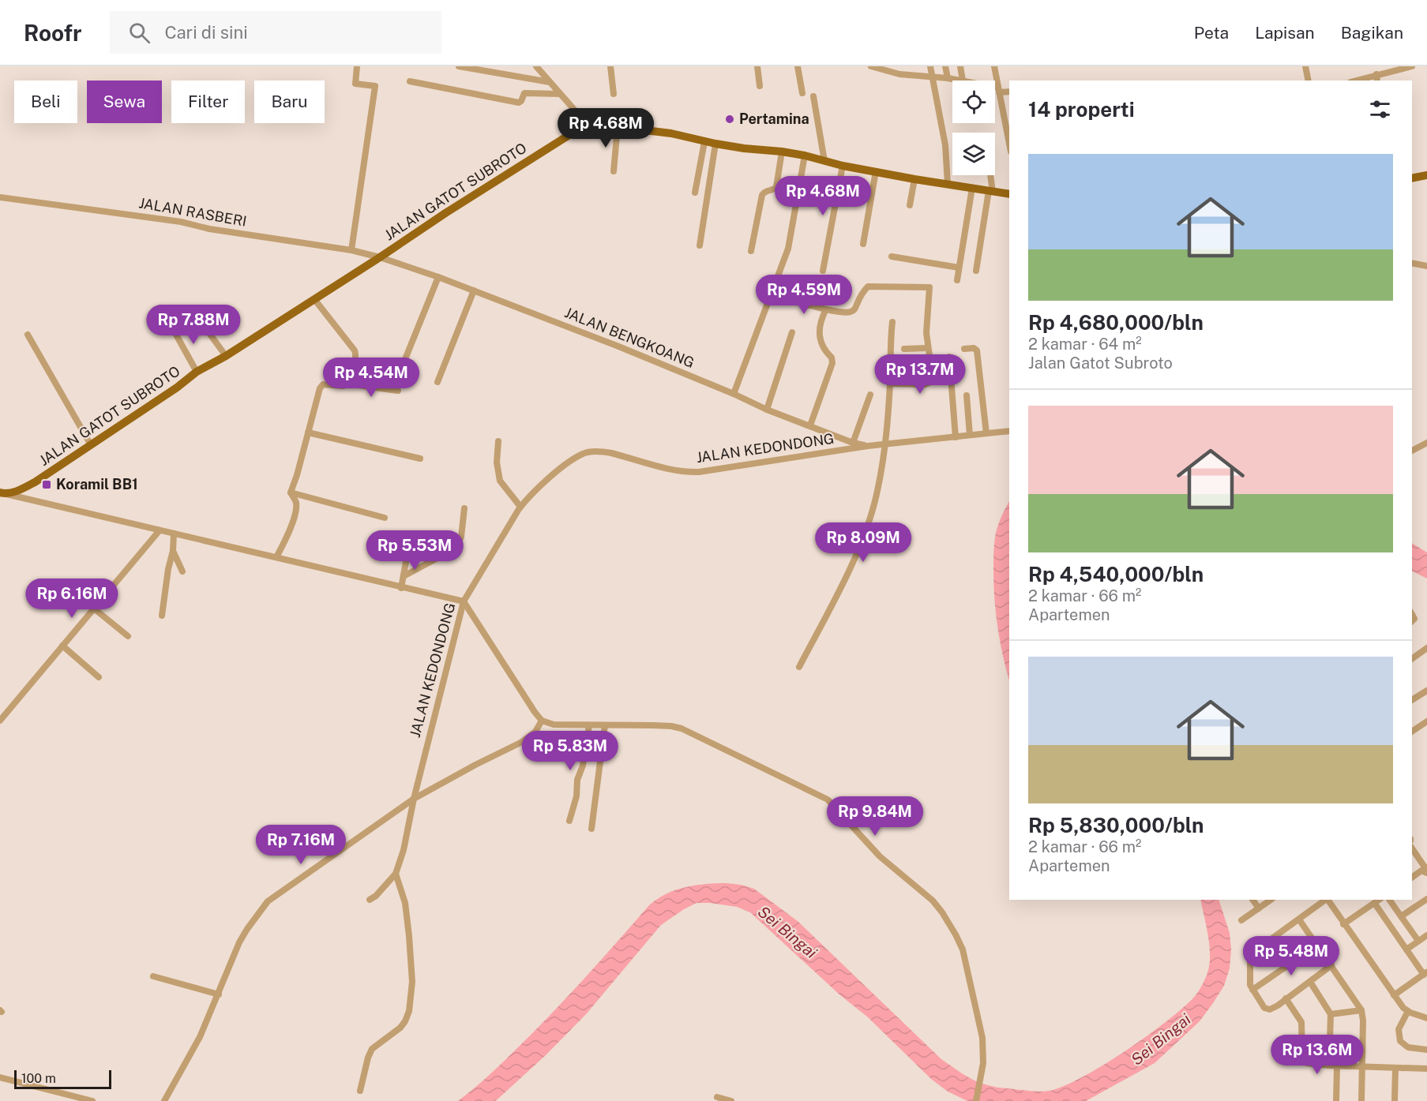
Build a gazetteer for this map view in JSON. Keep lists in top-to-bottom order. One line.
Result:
{"streets":{"main road":["JALAN GATOT SUBROTO"],"street":["JALAN RASBERI","JALAN BENGKOANG","JALAN KEDONDONG"]},"crossings":[["JALAN GATOT SUBROTO","JALAN RASBERI"],["JALAN GATOT SUBROTO","JALAN BENGKOANG"],["JALAN RASBERI","JALAN BENGKOANG"],["JALAN BENGKOANG","JALAN KEDONDONG"]],"water":["Sei Bingai"],"places":{"other":["Pertamina"],"transit":["Koramil BB1"]},"scale_bar":"100 m","page":{"header":"Roofr","search":"Cari di sini","nav":["Peta","Lapisan","Bagikan"],"chip":["Beli","Sewa","Filter","Baru"],"heading":"14 properti","price":["Rp 4.68M","Rp 4.68M","Rp 4.59M","Rp 7.88M","Rp 13.7M","Rp 4.54M","Rp 8.09M","Rp 5.53M","Rp 6.16M","Rp 5.83M","Rp 9.84M","Rp 7.16M","Rp 5.48M","Rp 13.6M"],"list":[{"name":"Rp 4,680,000/bln","note":"2 kamar · 64 m² · Jalan Gatot Subroto"},{"name":"Rp 4,540,000/bln","note":"2 kamar · 66 m² · Apartemen"},{"name":"Rp 5,830,000/bln","note":"2 kamar · 66 m² · Apartemen"}],"scale":"100 m"}}
